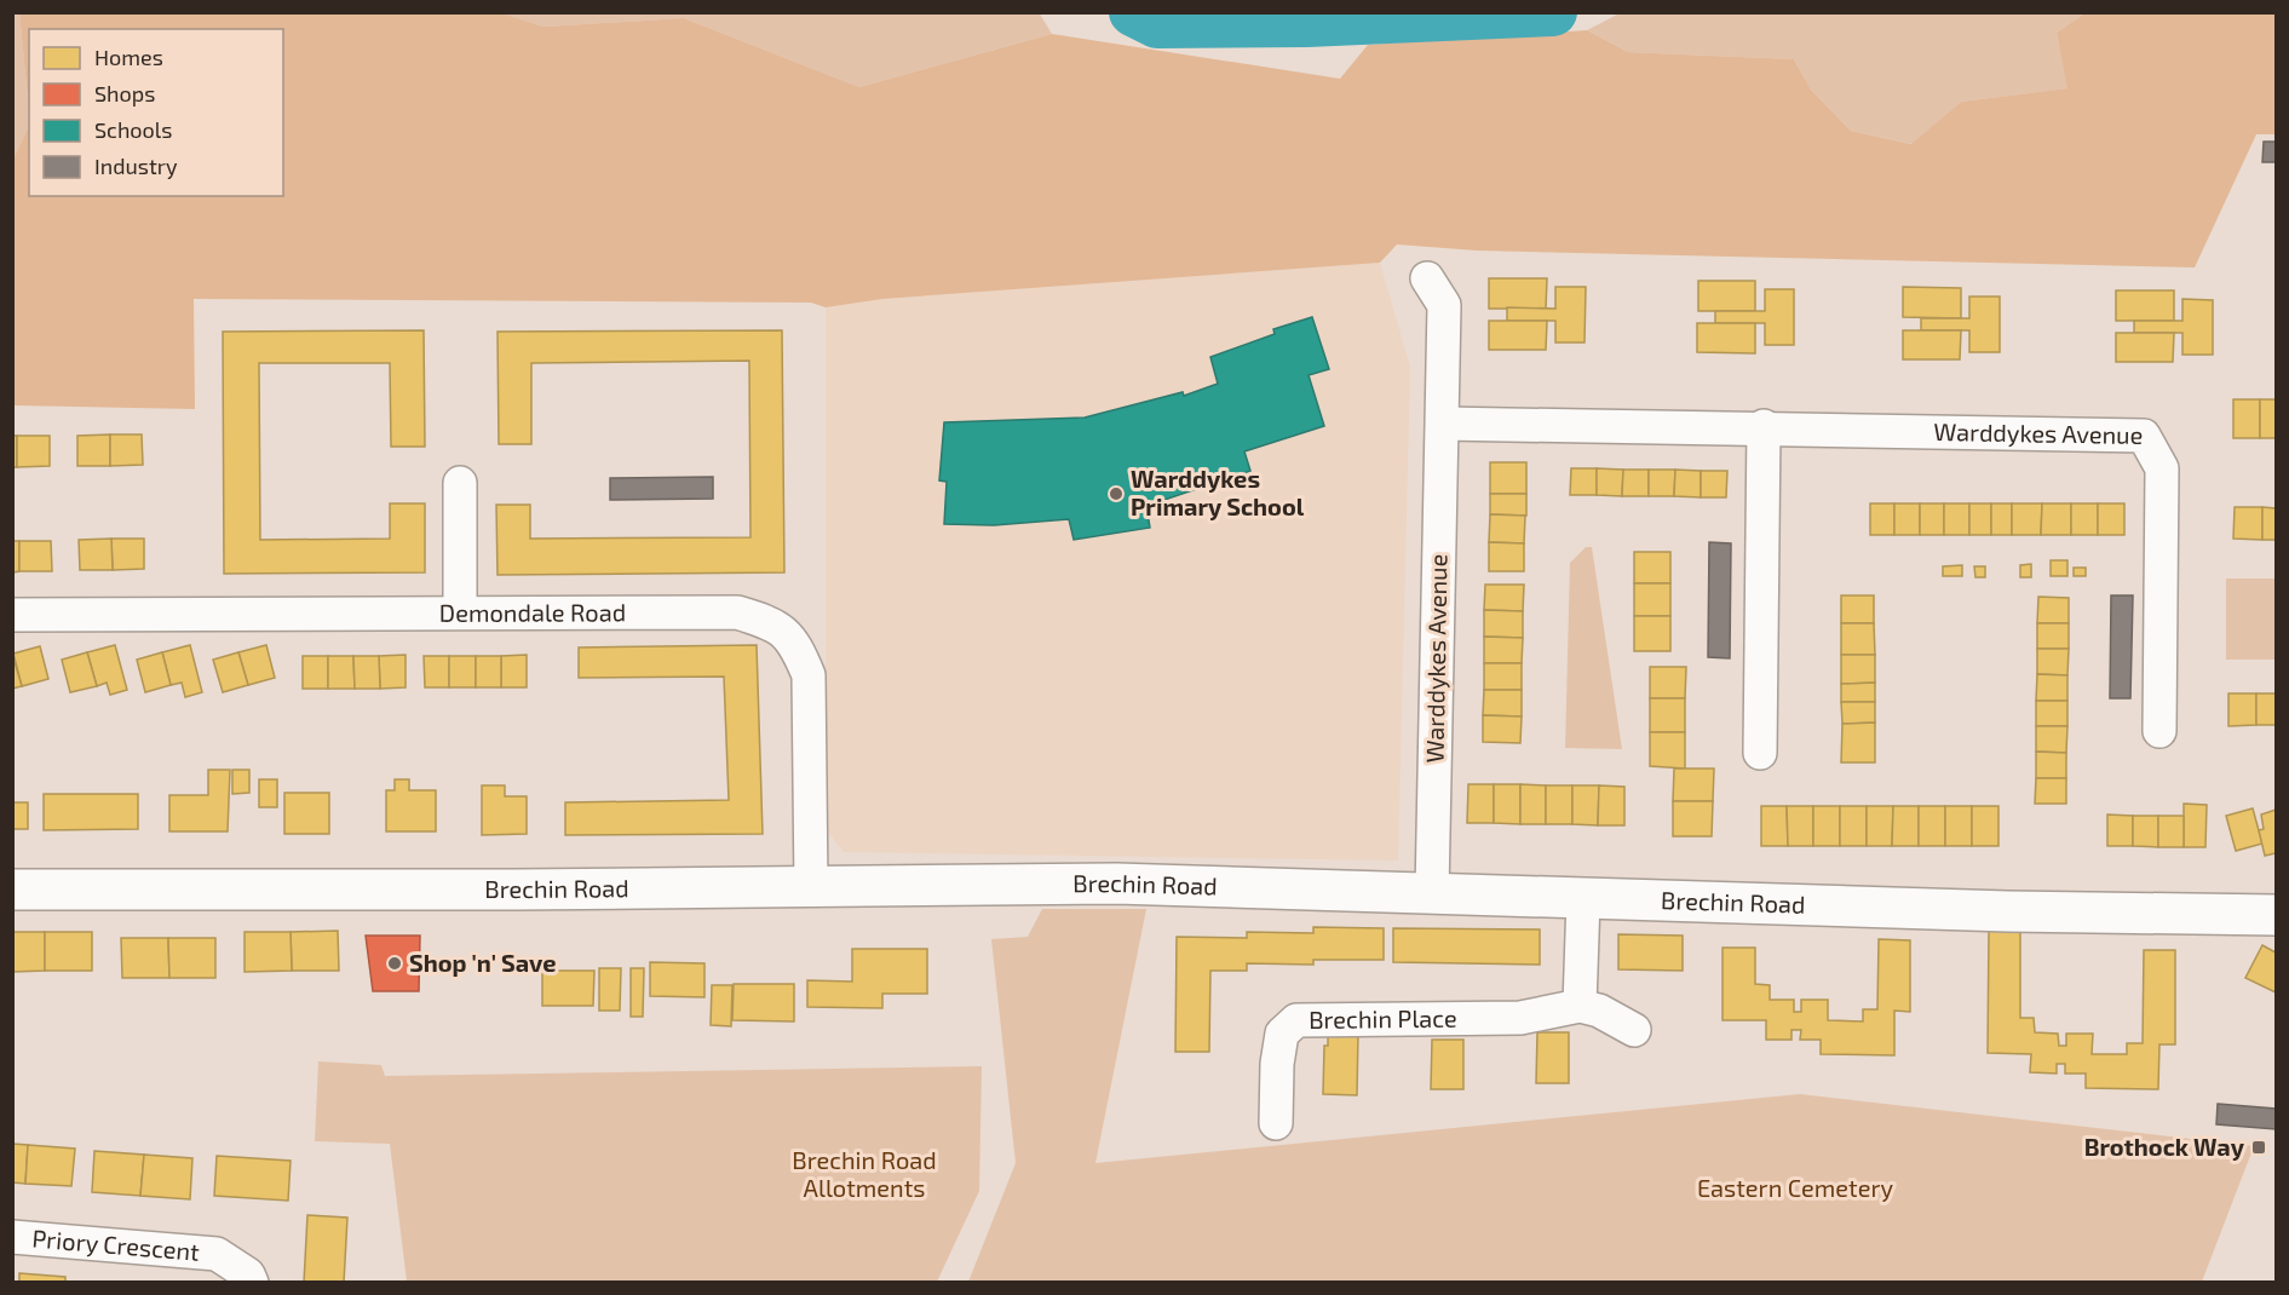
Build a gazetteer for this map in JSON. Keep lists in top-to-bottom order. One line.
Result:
{"streets":{"street":["Warddykes Avenue","Demondale Road","Brechin Road","Brechin Place","Priory Crescent"]},"crossings":[["Warddykes Avenue","Brechin Road"],["Demondale Road","Brechin Road"]],"parks":["Brechin Road Allotments","Eastern Cemetery"],"places":{"other":["Warddykes Primary School","Shop 'n' Save"],"transit":["Brothock Way"]},"legend":["Homes","Shops","Schools","Industry"]}
